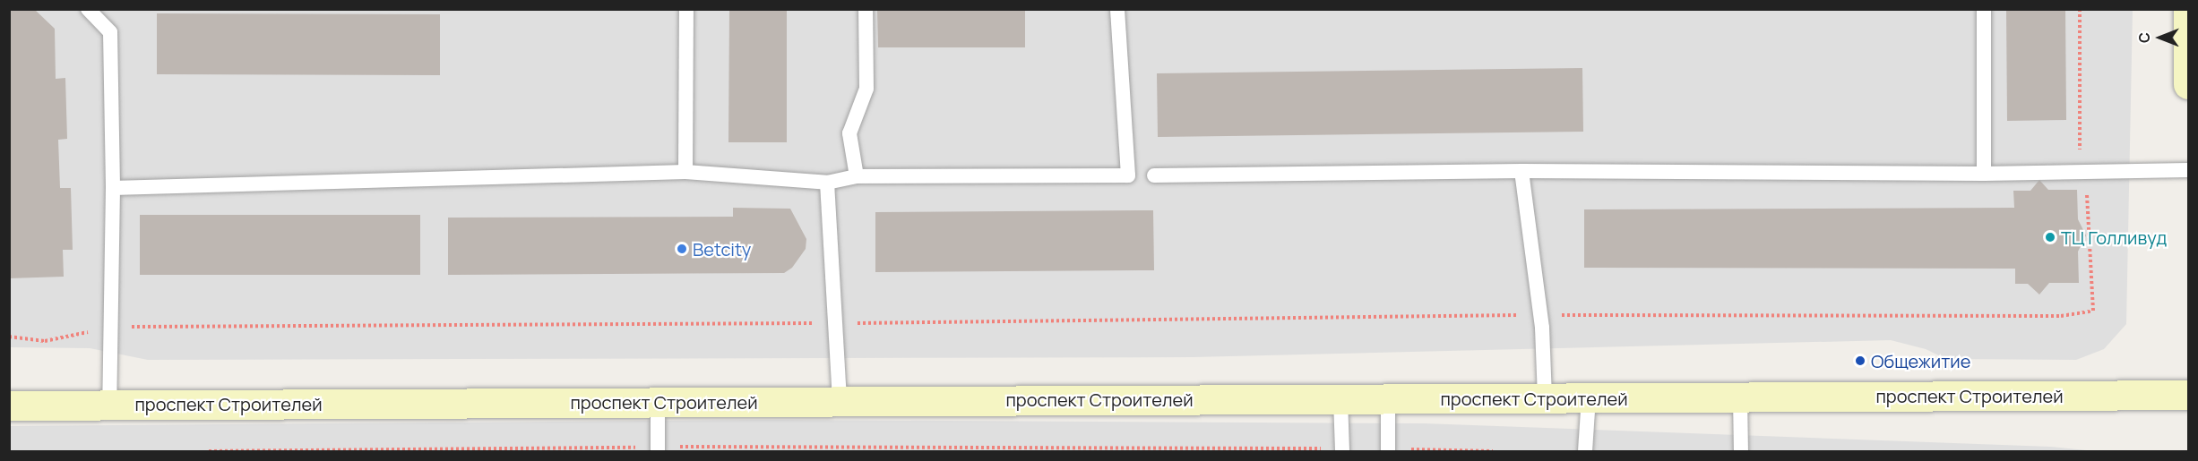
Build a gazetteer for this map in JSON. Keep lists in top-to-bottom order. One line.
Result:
{"streets":{"main road":["проспект Строителей"]},"places":["ТЦ Голливуд","Betcity","Общежитие"],"north":"left"}
